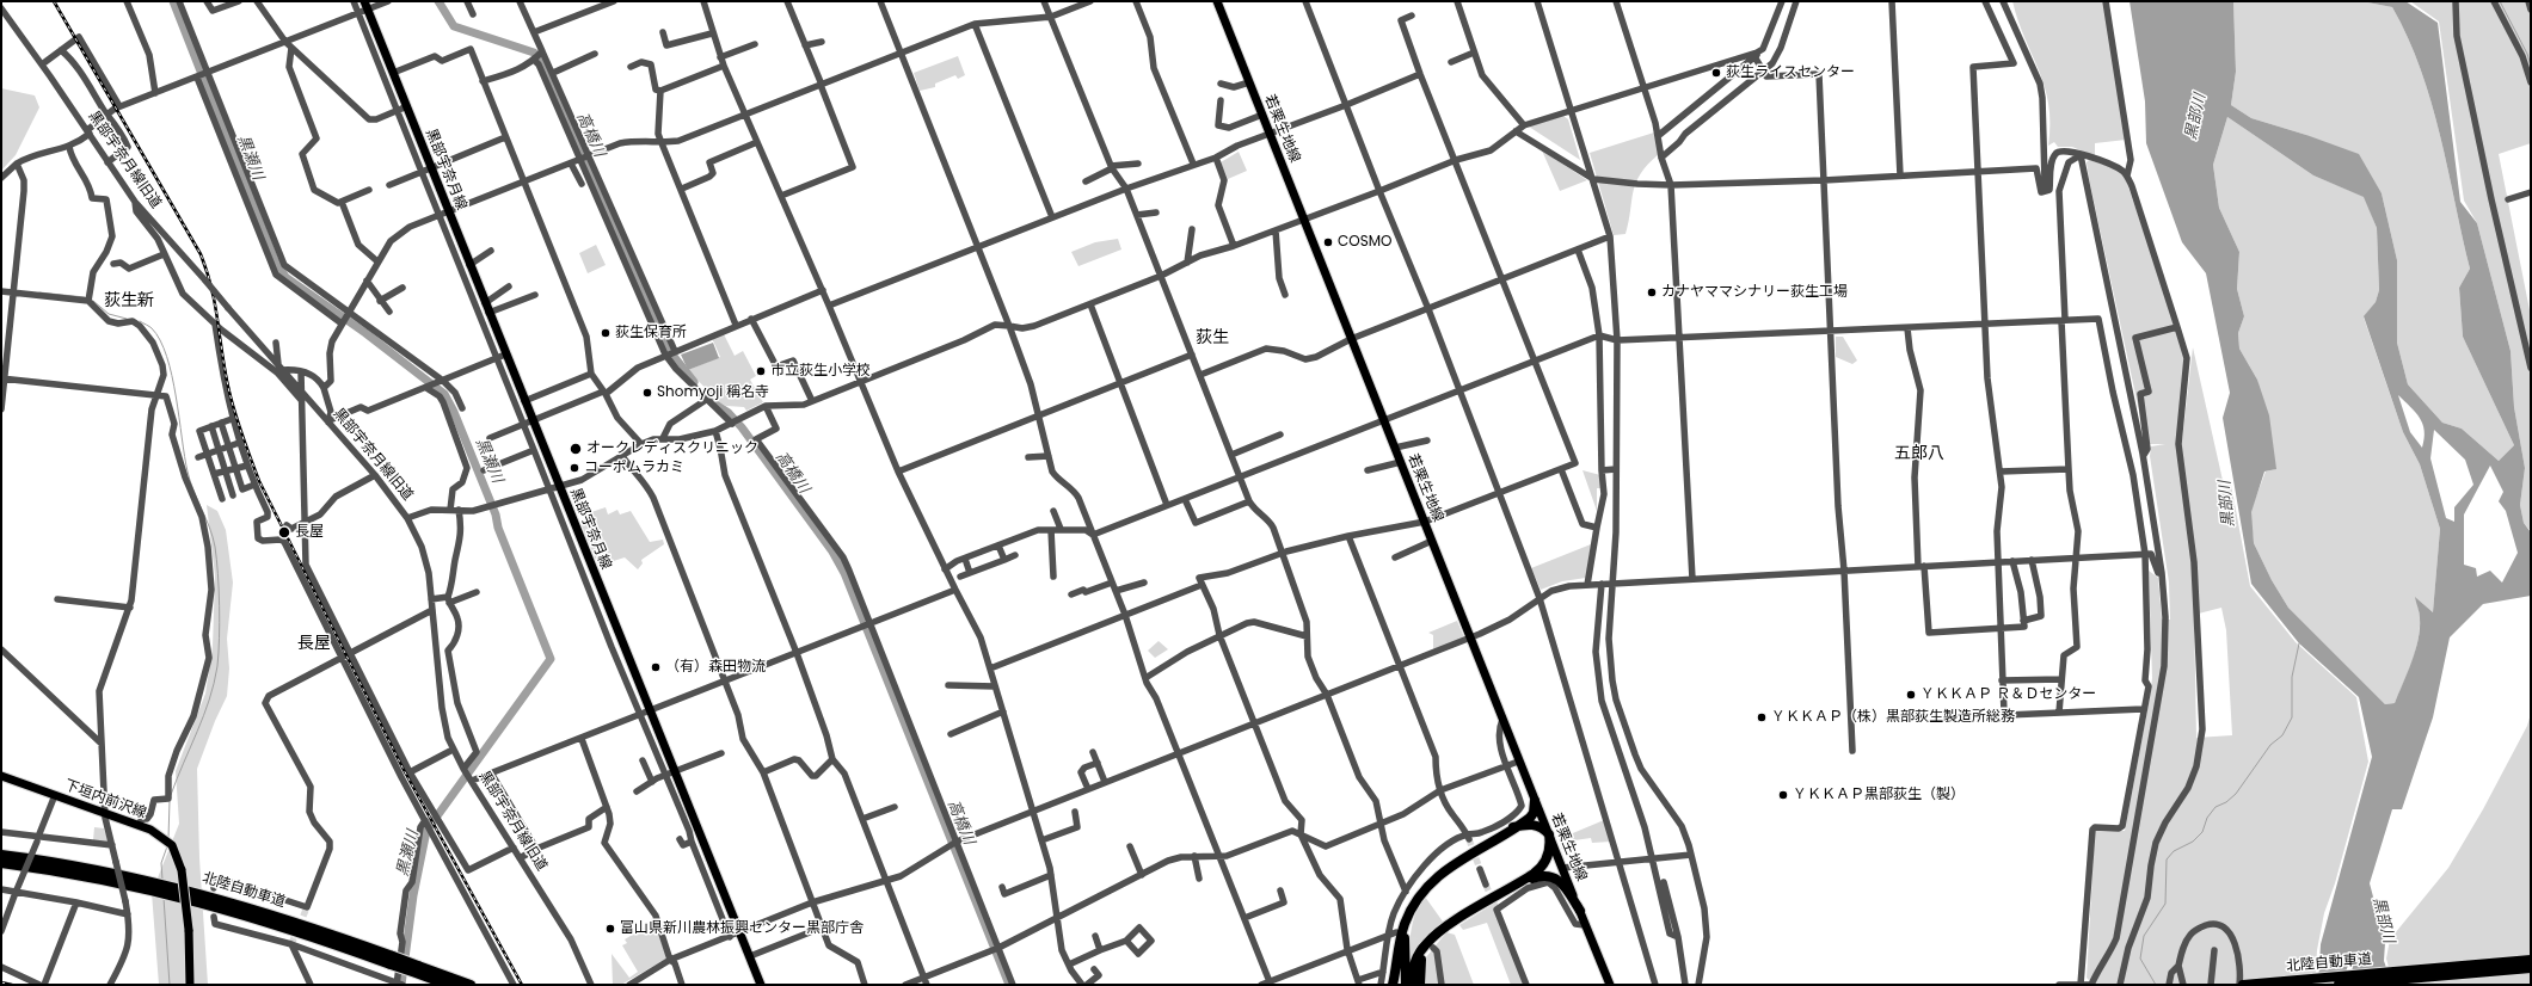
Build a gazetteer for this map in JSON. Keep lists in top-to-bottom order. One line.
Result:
{"streets":{"highway":["北陸自動車道"],"main road":["若栗生地線","黒部宇奈月線","下垣内前沢線"],"street":["黒部宇奈月線旧道"]},"districts":["荻生新","荻生","五郎八","長屋"],"water":["黒部川","高橋川","黒瀬川"],"places":["荻生ライスセンター","COSMO","カナヤママシナリー荻生工場","荻生保育所","市立荻生小学校","Shomyoji 稱名寺","オークレディスクリニック","コーポムラカミ","長屋","（有）森田物流","ＹＫＫＡＰ Ｒ＆Ｄセンター","ＹＫＫＡＰ（株）黒部荻生製造所総務","ＹＫＫＡＰ黒部荻生（製）","富山県新川農林振興センター黒部庁舎"]}
